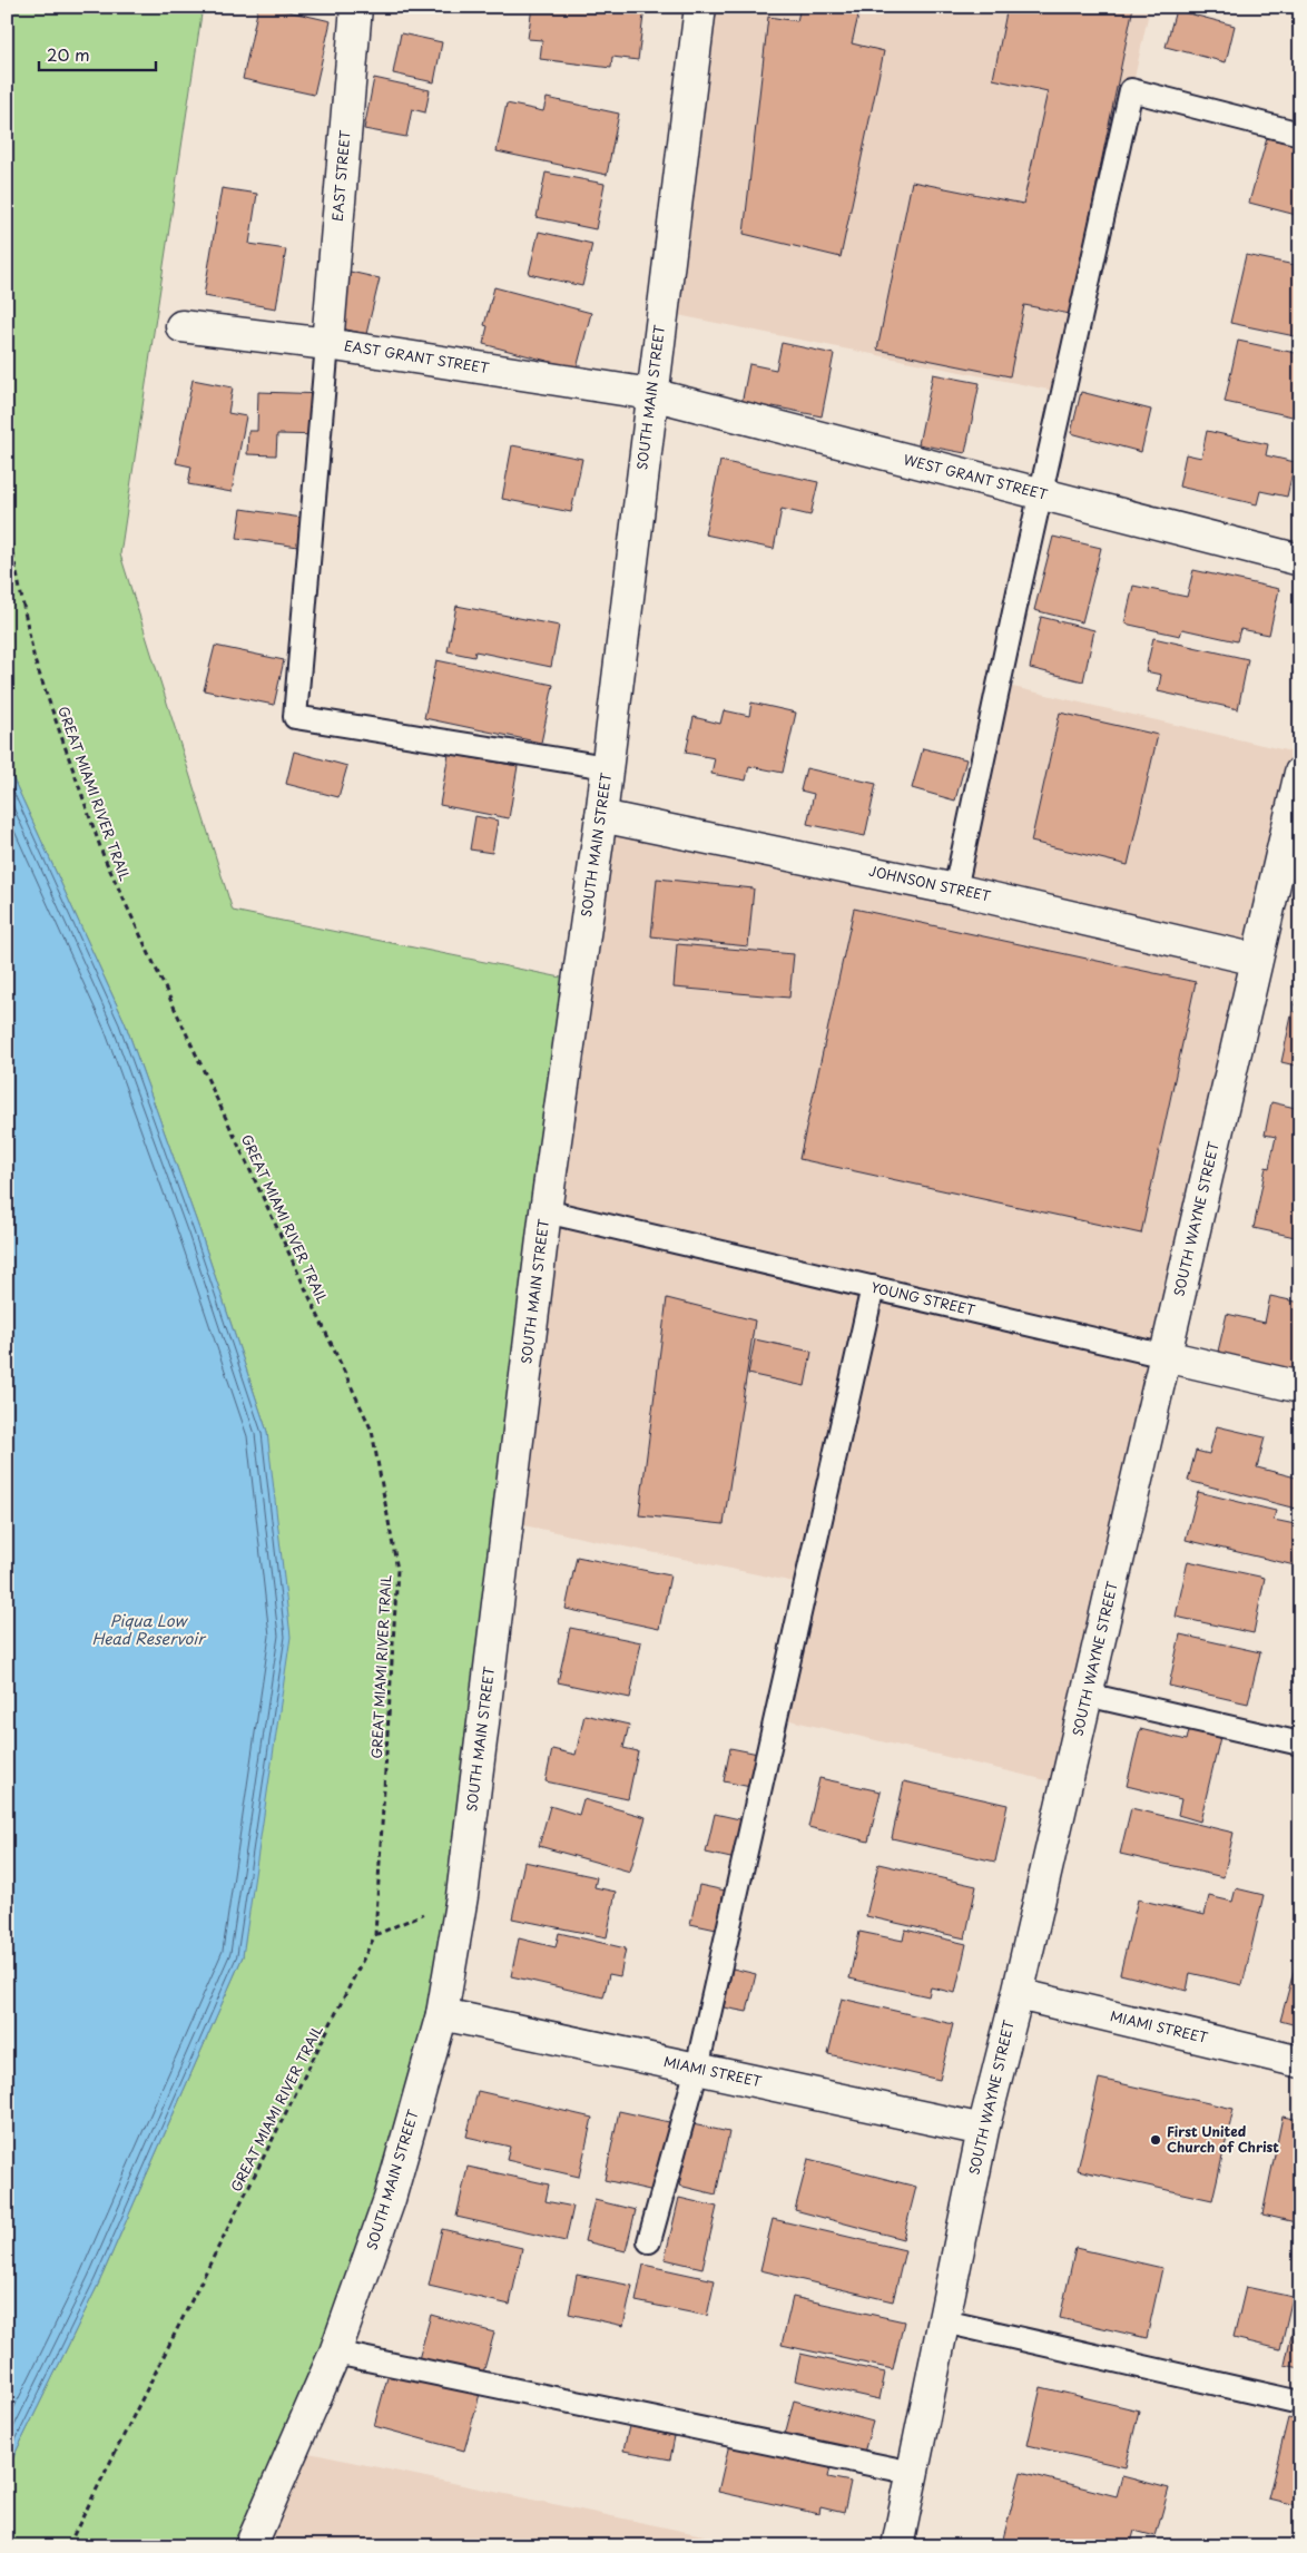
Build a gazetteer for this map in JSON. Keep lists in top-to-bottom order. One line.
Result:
{"streets":{"street":["EAST STREET","EAST GRANT STREET","SOUTH MAIN STREET","WEST GRANT STREET","JOHNSON STREET","SOUTH WAYNE STREET","YOUNG STREET","MIAMI STREET"],"path":["GREAT MIAMI RIVER TRAIL"]},"crossings":[["EAST STREET","EAST GRANT STREET"],["EAST GRANT STREET","SOUTH MAIN STREET"],["EAST GRANT STREET","WEST GRANT STREET"],["SOUTH MAIN STREET","WEST GRANT STREET"],["SOUTH MAIN STREET","JOHNSON STREET"],["SOUTH MAIN STREET","YOUNG STREET"],["SOUTH MAIN STREET","MIAMI STREET"],["JOHNSON STREET","SOUTH WAYNE STREET"],["SOUTH WAYNE STREET","YOUNG STREET"],["SOUTH WAYNE STREET","MIAMI STREET"]],"water":["Piqua Low Head Reservoir"],"places":["First United Church of Christ"],"scale_bar":"20 m"}
